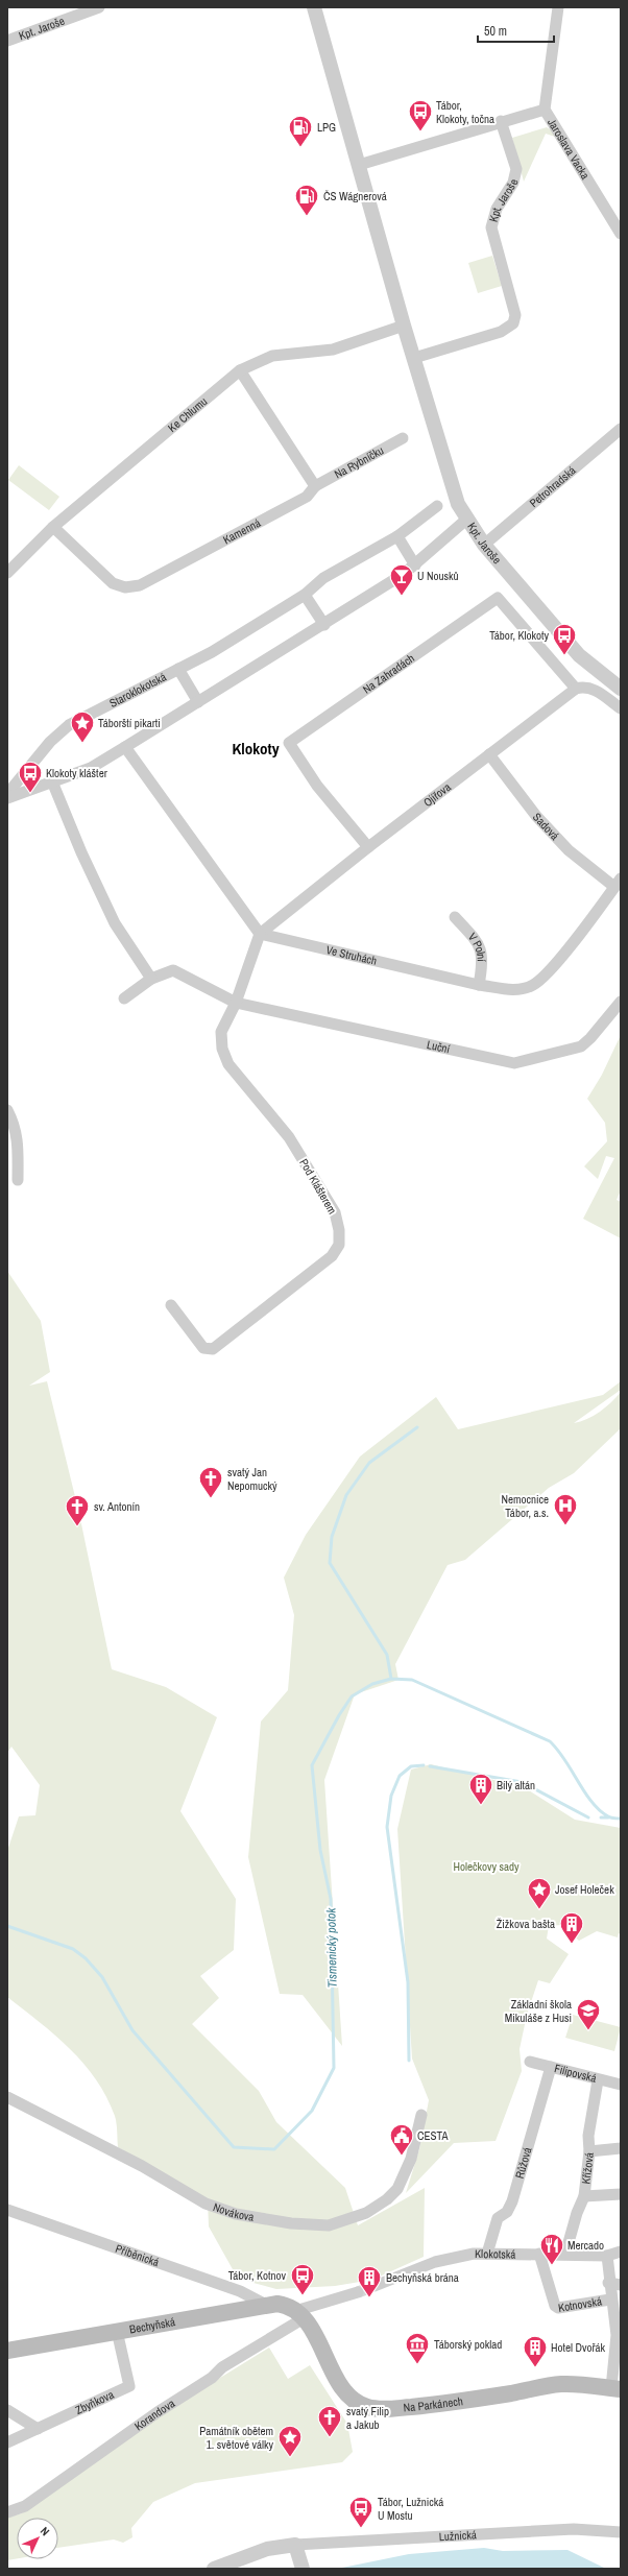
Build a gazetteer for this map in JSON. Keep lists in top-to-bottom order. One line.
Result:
{"streets":{"main road":["Bechyňská","Na Parkánech"],"street":["Kpt. Jaroše","Jaroslava Vacka","Ke Chlumu","Na Rybníčku","Petrohradská","Kamenná","Na Zahradách","Staroklokotská","Ojířova","Sadová","V Polní","Ve Struhách","Luční","Pod Klášterem","Filipovská","Růžová","Křížová","Novákova","Klokotská","Příběnická","Kotnovská","Zbyňkova","Korandova","Lužnická"]},"crossings":[["Kpt. Jaroše","Ke Chlumu"],["Kpt. Jaroše","Petrohradská"],["Ke Chlumu","Kamenná"],["Na Rybníčku","Kamenná"],["Na Zahradách","Ojířova"],["Ojířova","Sadová"],["Ojířova","Ve Struhách"],["Ojířova","Pod Klášterem"],["Sadová","Ve Struhách"],["V Polní","Ve Struhách"],["Ve Struhách","Pod Klášterem"],["Luční","Pod Klášterem"],["Filipovská","Růžová"],["Filipovská","Křížová"],["Růžová","Klokotská"],["Křížová","Klokotská"],["Klokotská","Kotnovská"],["Příběnická","Bechyňská"],["Kotnovská","Na Parkánech"],["Bechyňská","Zbyňkova"],["Bechyňská","Na Parkánech"],["Bechyňská","Korandova"],["Na Parkánech","Korandova"]],"districts":["Klokoty"],"water":["Tismenický potok"],"parks":["Holečkovy sady"],"places":{"bus stop":["Tábor, Klokoty, točna","Tábor, Klokoty","Klokoty klášter","Tábor, Kotnov","Tábor, Lužnická U Mostu"],"fuel station":["LPG","ČS Wágnerová"],"bar":["U Nousků"],"place":["Táborští pikarti","Josef Holeček","Památník obětem 1. světové války"],"church":["svatý Jan Nepomucký","sv. Antonín","svatý Filip a Jakub"],"hospital":["Nemocnice Tábor, a.s."],"building":["Bílý altán","Žižkova bašta","Bechyňská brána","Hotel Dvořák"],"school or university":["Základní škola Mikuláše z Husi"],"public building":["CESTA"],"restaurant":["Mercado"],"museum":["Táborský poklad"]},"scale_bar":"50 m","north":"top right"}
